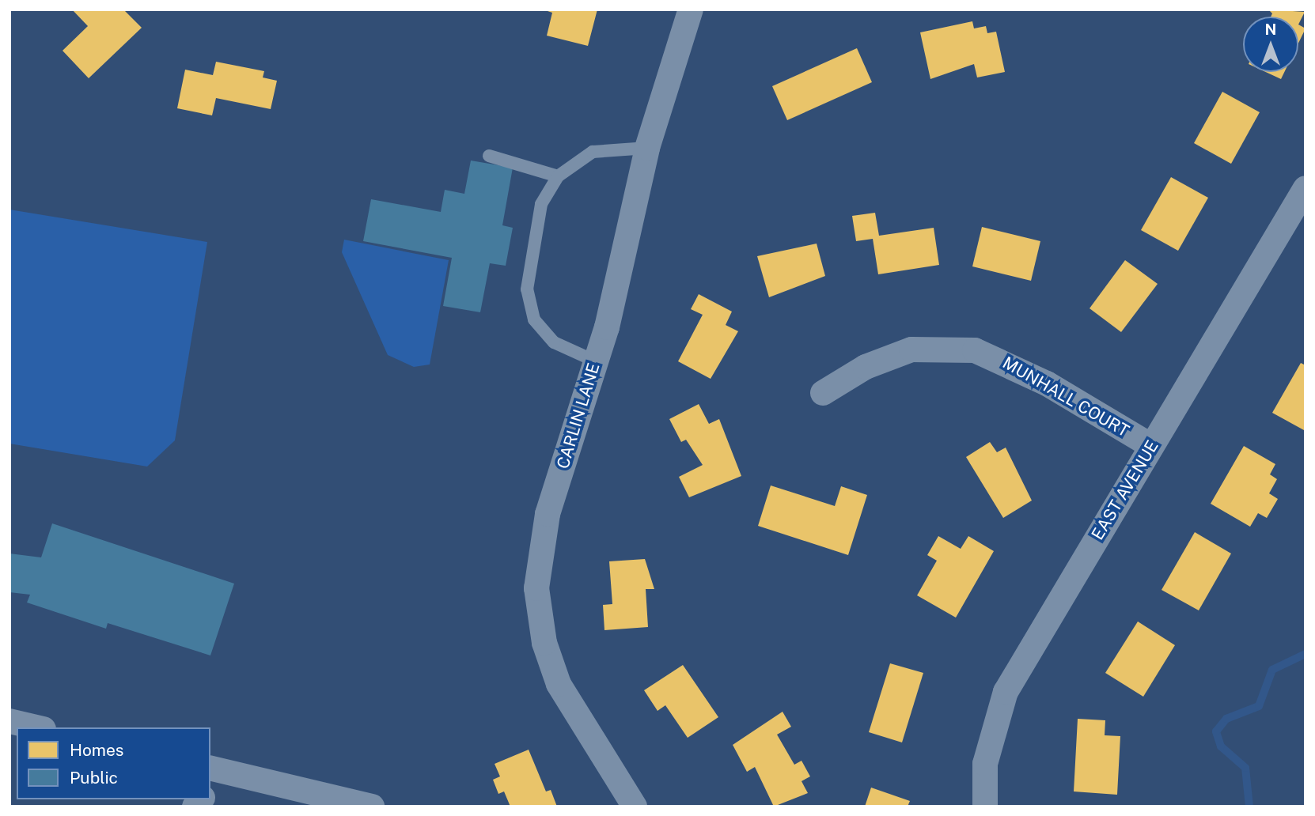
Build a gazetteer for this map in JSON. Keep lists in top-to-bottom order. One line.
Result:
{"streets":{"street":["MUNHALL COURT","CARLIN LANE","EAST AVENUE"]},"crossings":[["MUNHALL COURT","EAST AVENUE"]],"legend":["Homes","Public"],"north":"top"}
